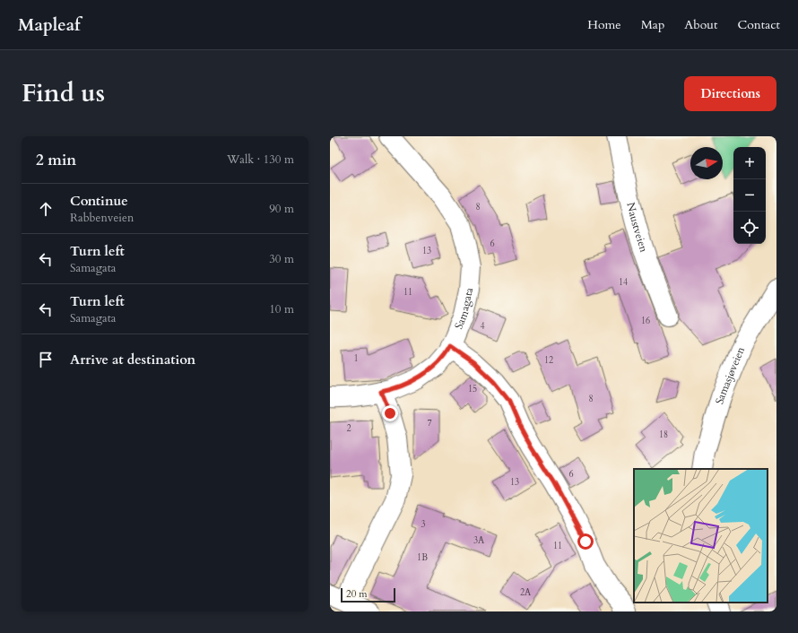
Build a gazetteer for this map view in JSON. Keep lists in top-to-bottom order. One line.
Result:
{"streets":{"street":["Naustveien","Samagata","Samasjøveien"]},"house_numbers":["8","6","13","14","11","16","4","1","12","15","8","7","2","18","6","13","3","3A","11","1B","2A"],"scale_bar":"20 m","north":"right","page":{"header":"Mapleaf","nav":["Home","Map","About","Contact"],"title":"Find us","buttons":"Directions","heading":["2 min","Walk · 130 m"],"map_buttons":["+","−"],"list":[["Continue","Rabbenveien","90 m"],["Turn left","Samagata","30 m"],["Turn left","Samagata","10 m"],"Arrive at destination"],"scale":"20 m"}}
